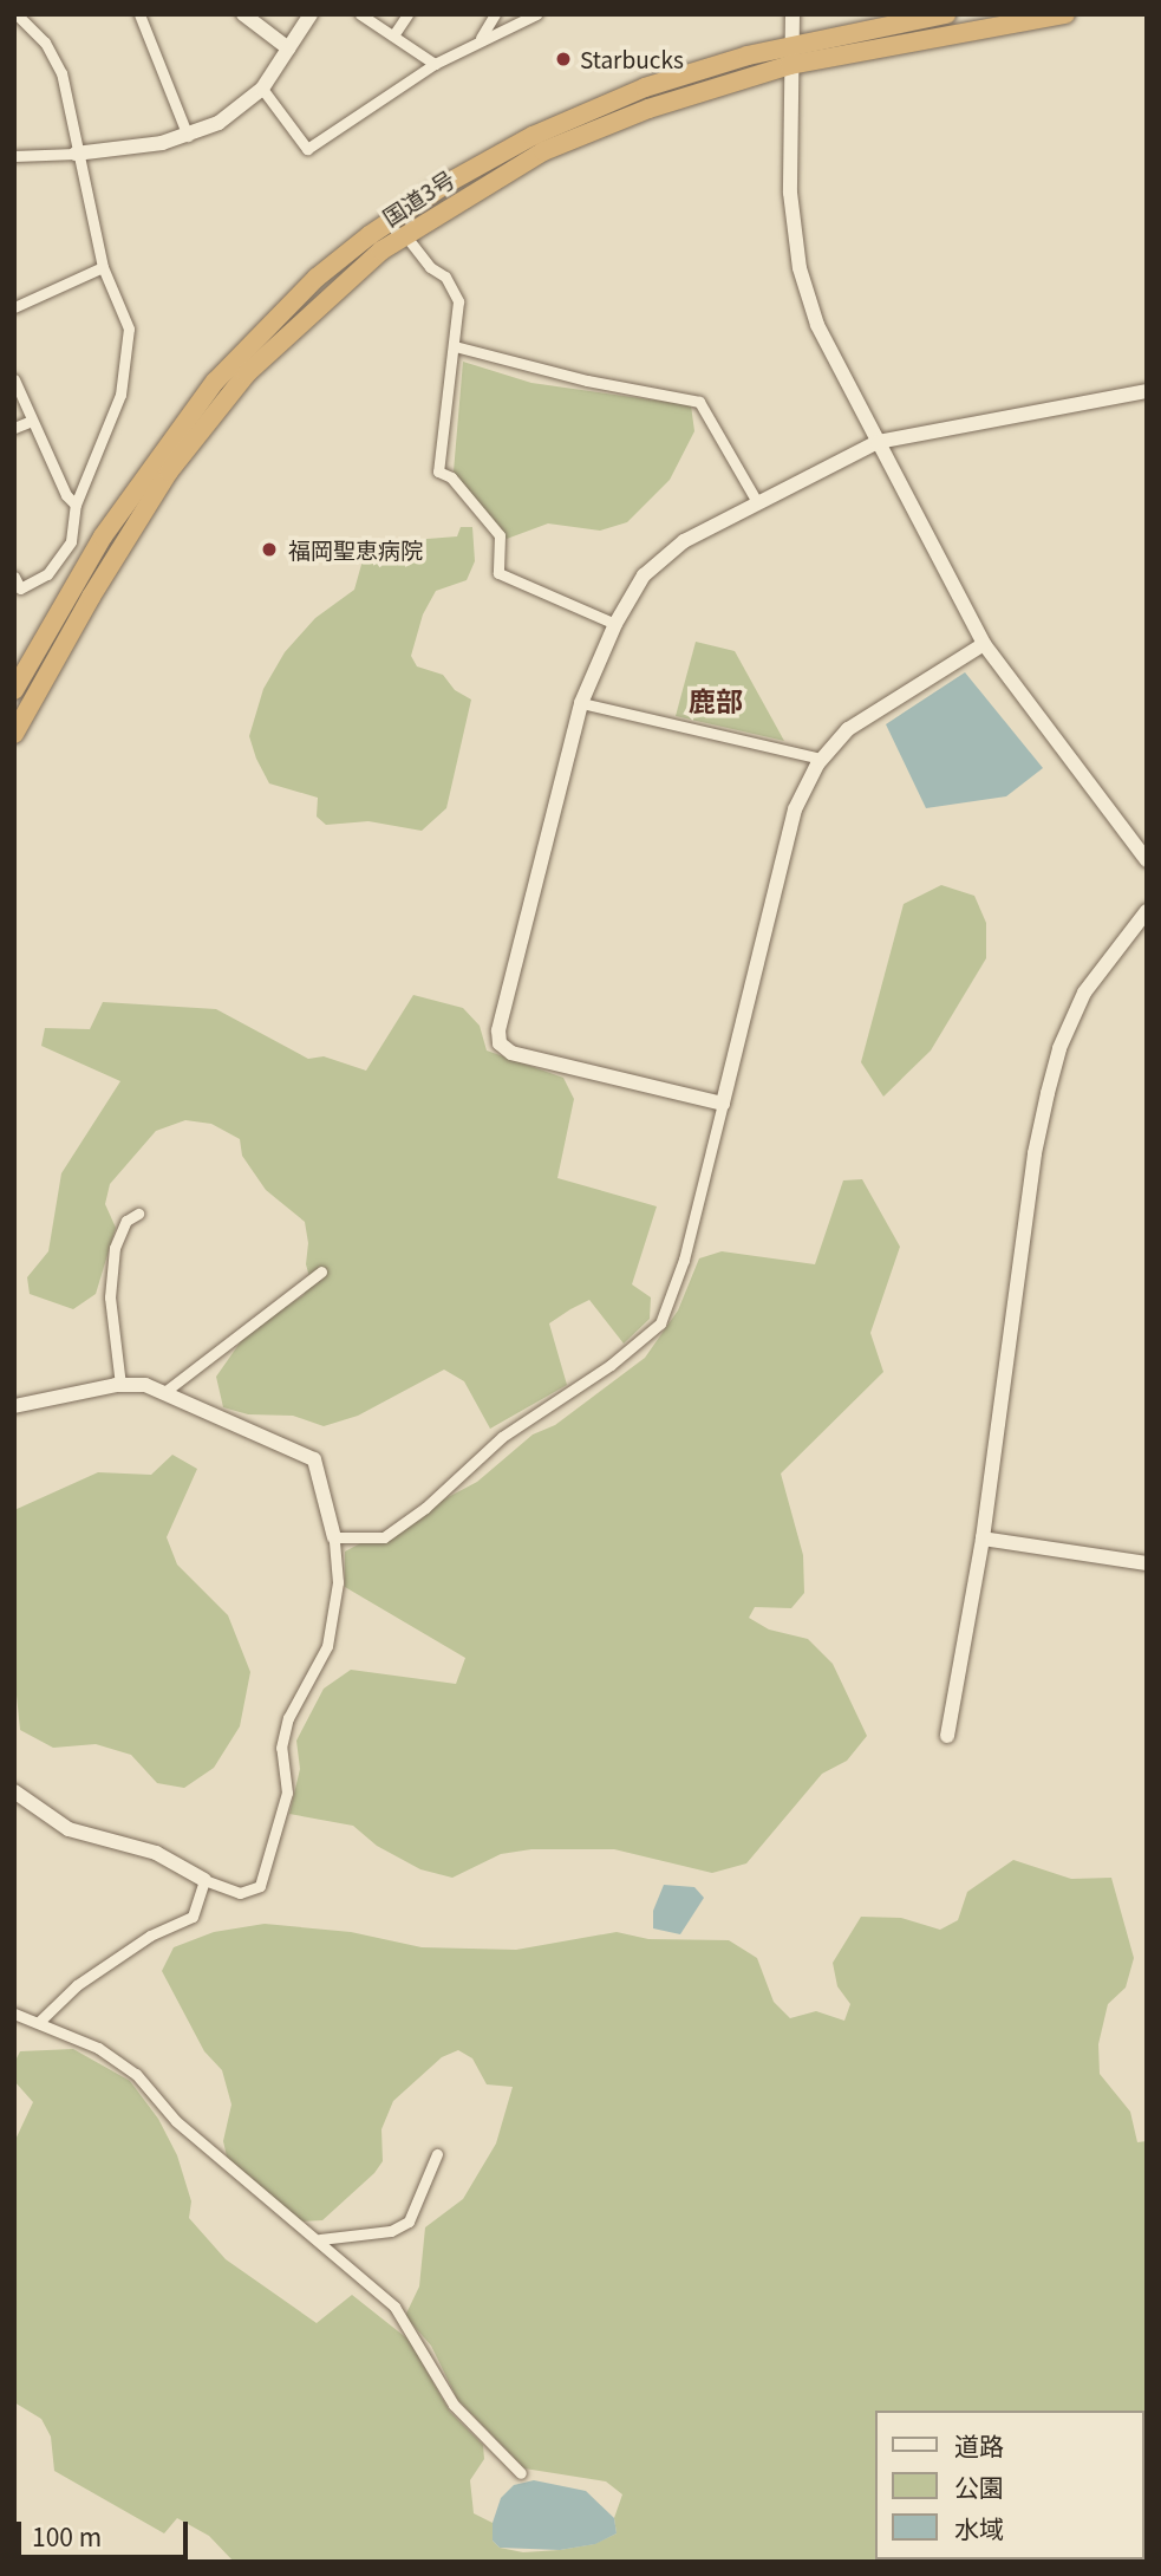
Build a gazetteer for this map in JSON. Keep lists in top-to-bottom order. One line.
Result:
{"streets":{"highway":["国道3号"]},"districts":["鹿部"],"places":["Starbucks","福岡聖恵病院"],"legend":["道路","公園","水域"],"scale_bar":"100 m"}
